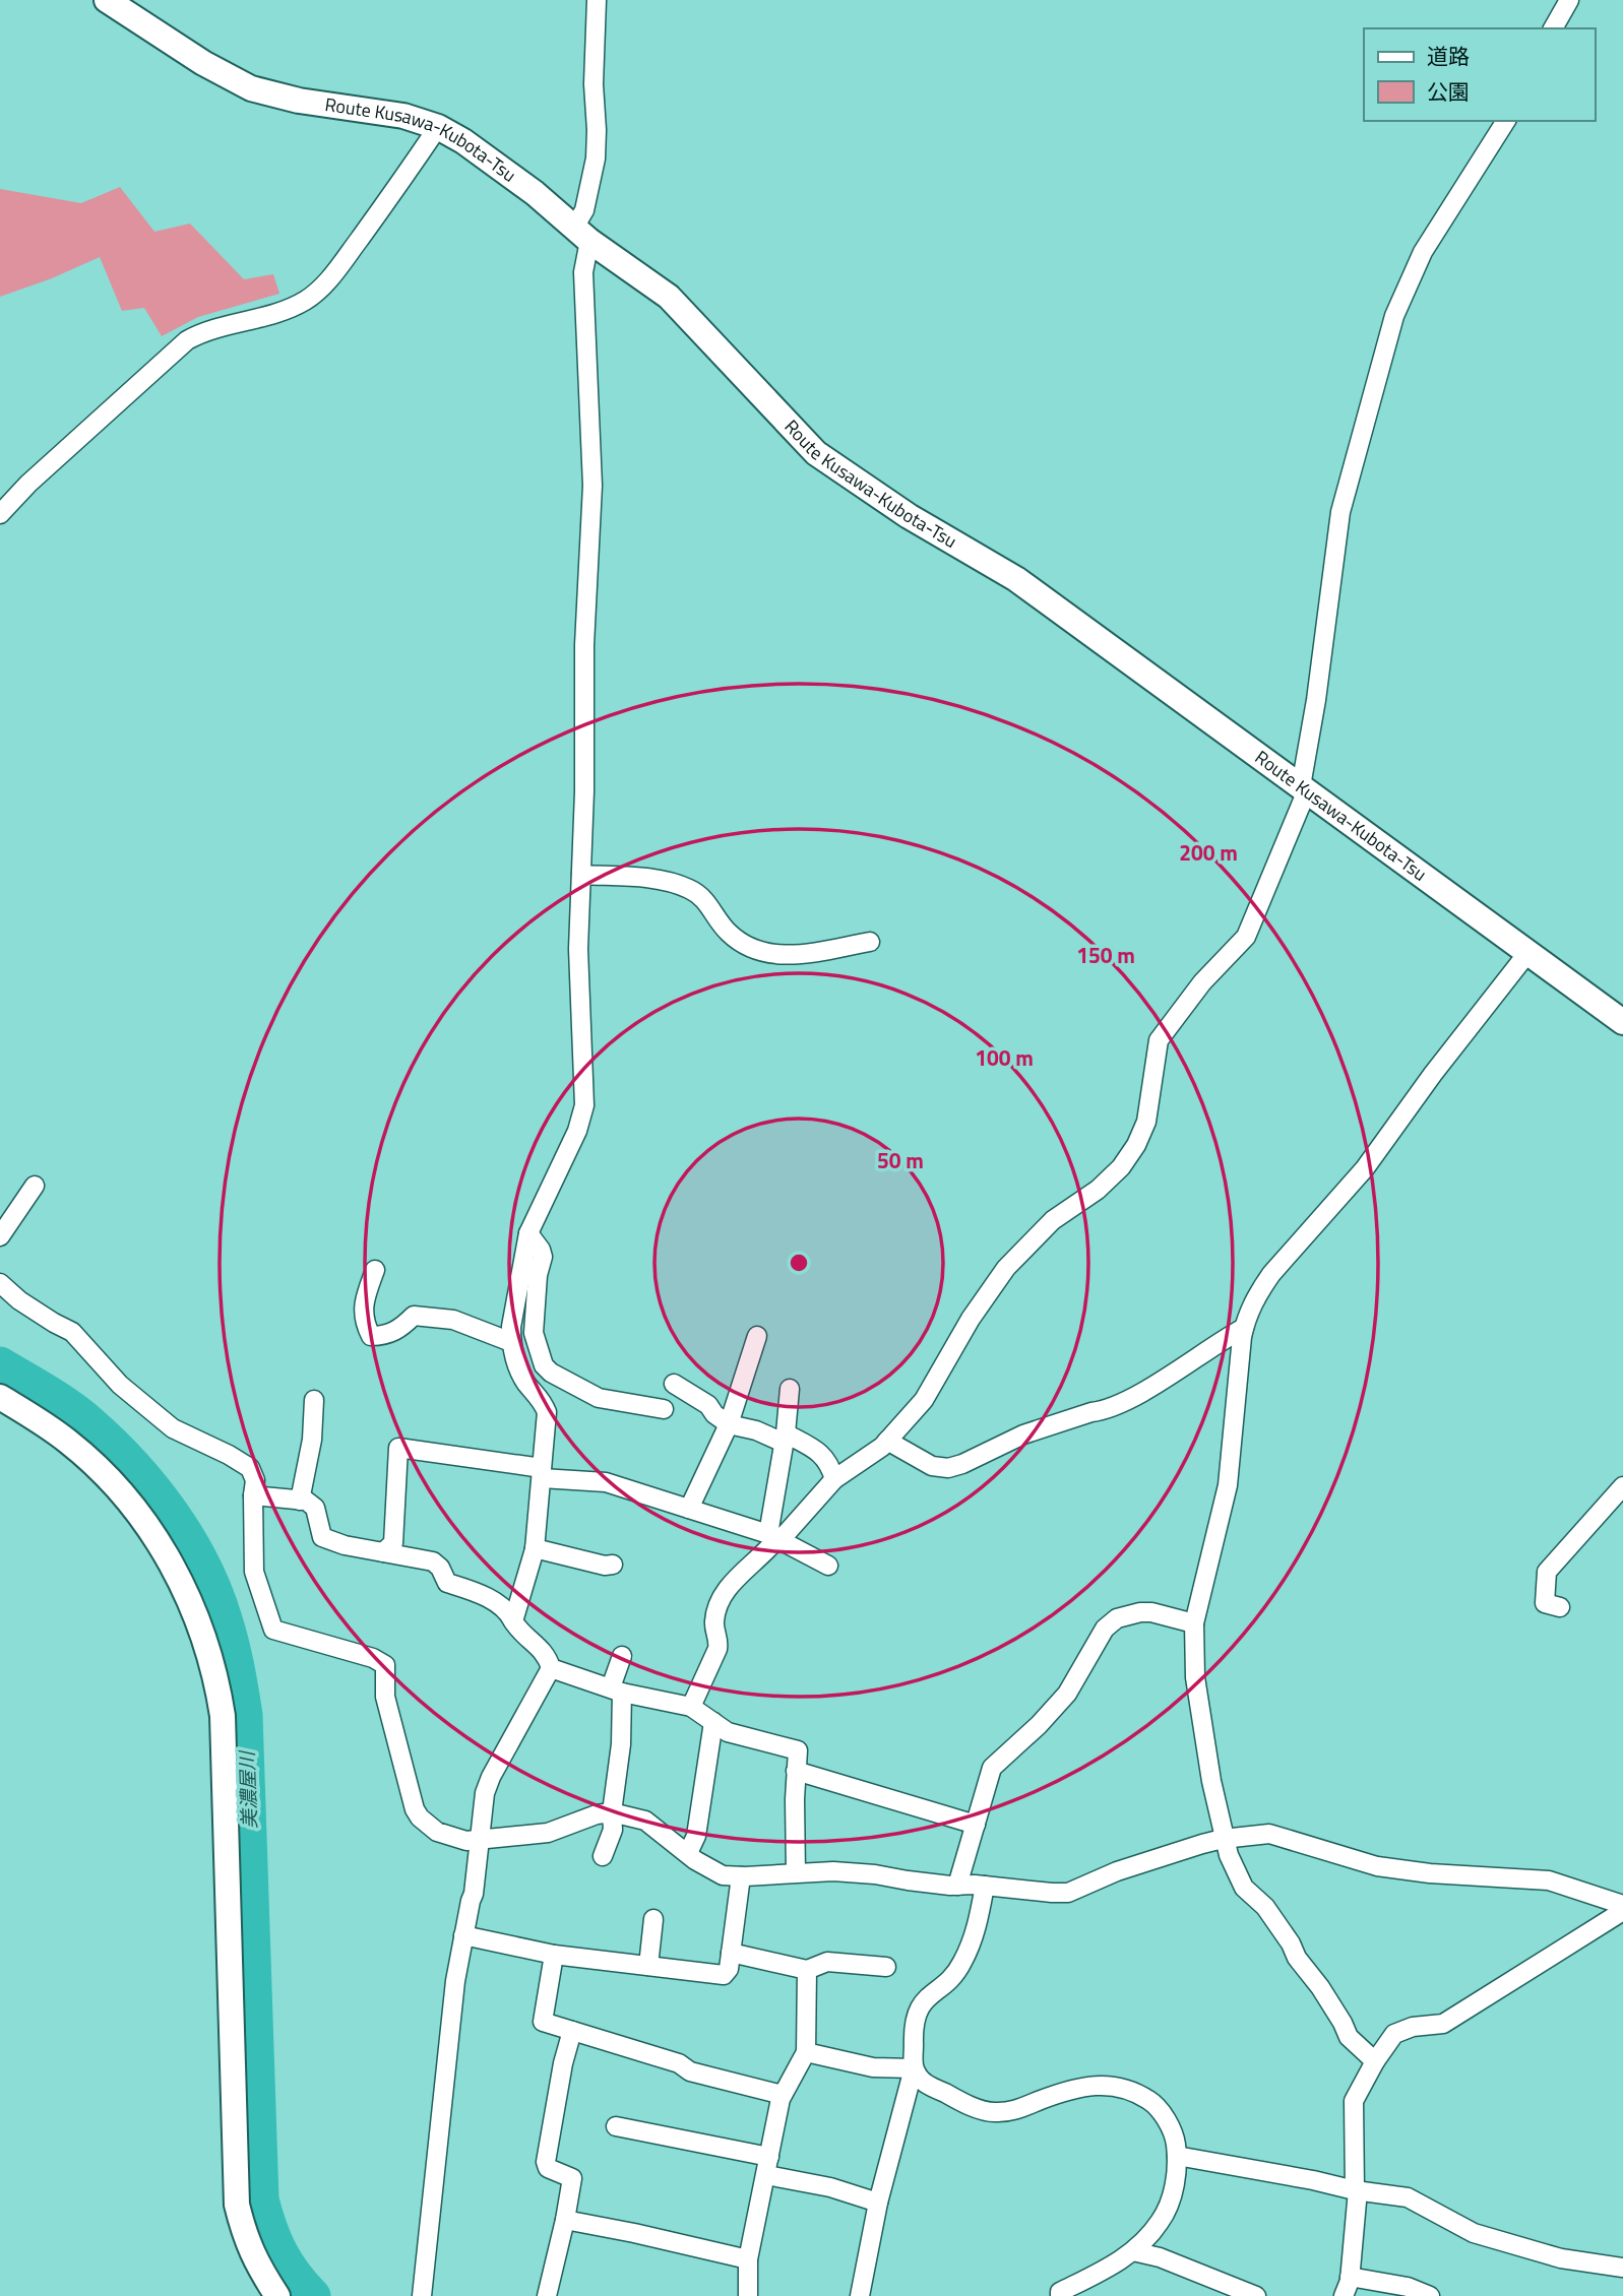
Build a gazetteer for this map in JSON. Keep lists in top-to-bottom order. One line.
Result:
{"streets":{"main road":["Route Kusawa-Kubota-Tsu"]},"water":["美濃屋川"],"legend":["道路","公園"],"rings":["200 m","150 m","100 m","50 m"]}
